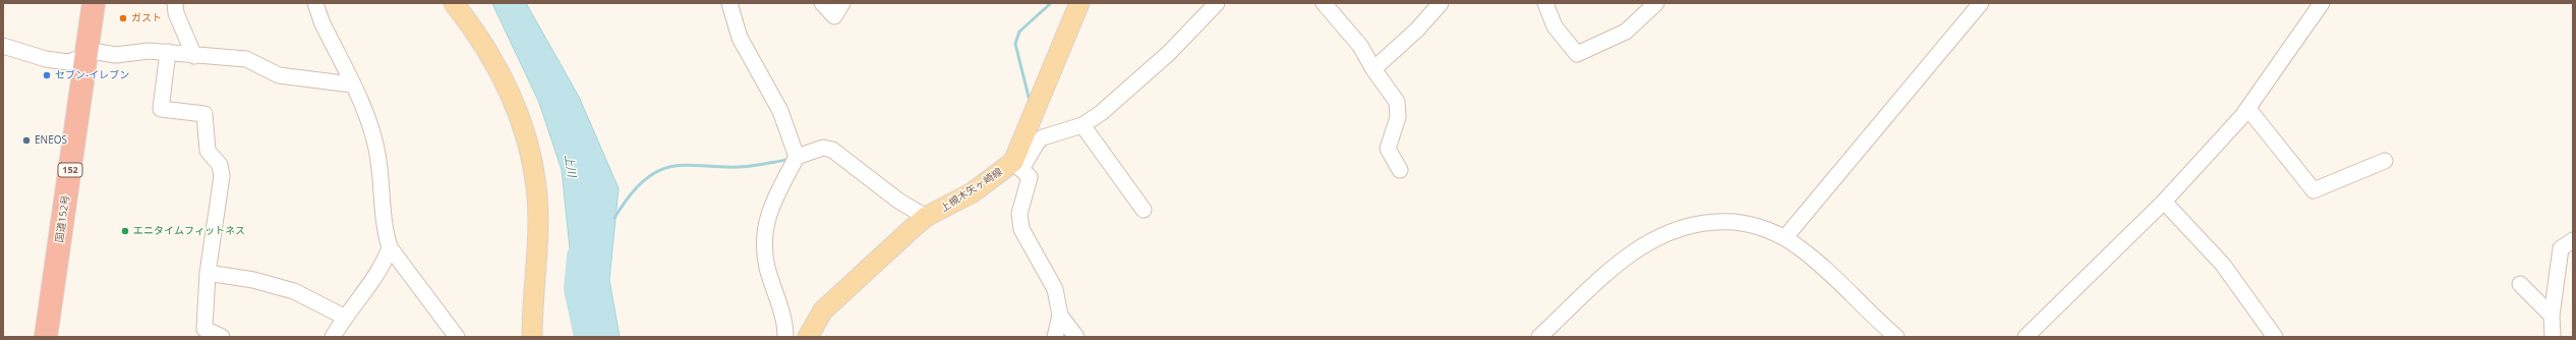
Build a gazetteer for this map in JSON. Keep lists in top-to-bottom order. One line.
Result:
{"streets":{"highway":["152","国道152号"],"main road":["上槻木矢ヶ崎線"]},"water":["上川"],"places":["ガスト","セブン-イレブン","ENEOS","エニタイムフィットネス"]}
